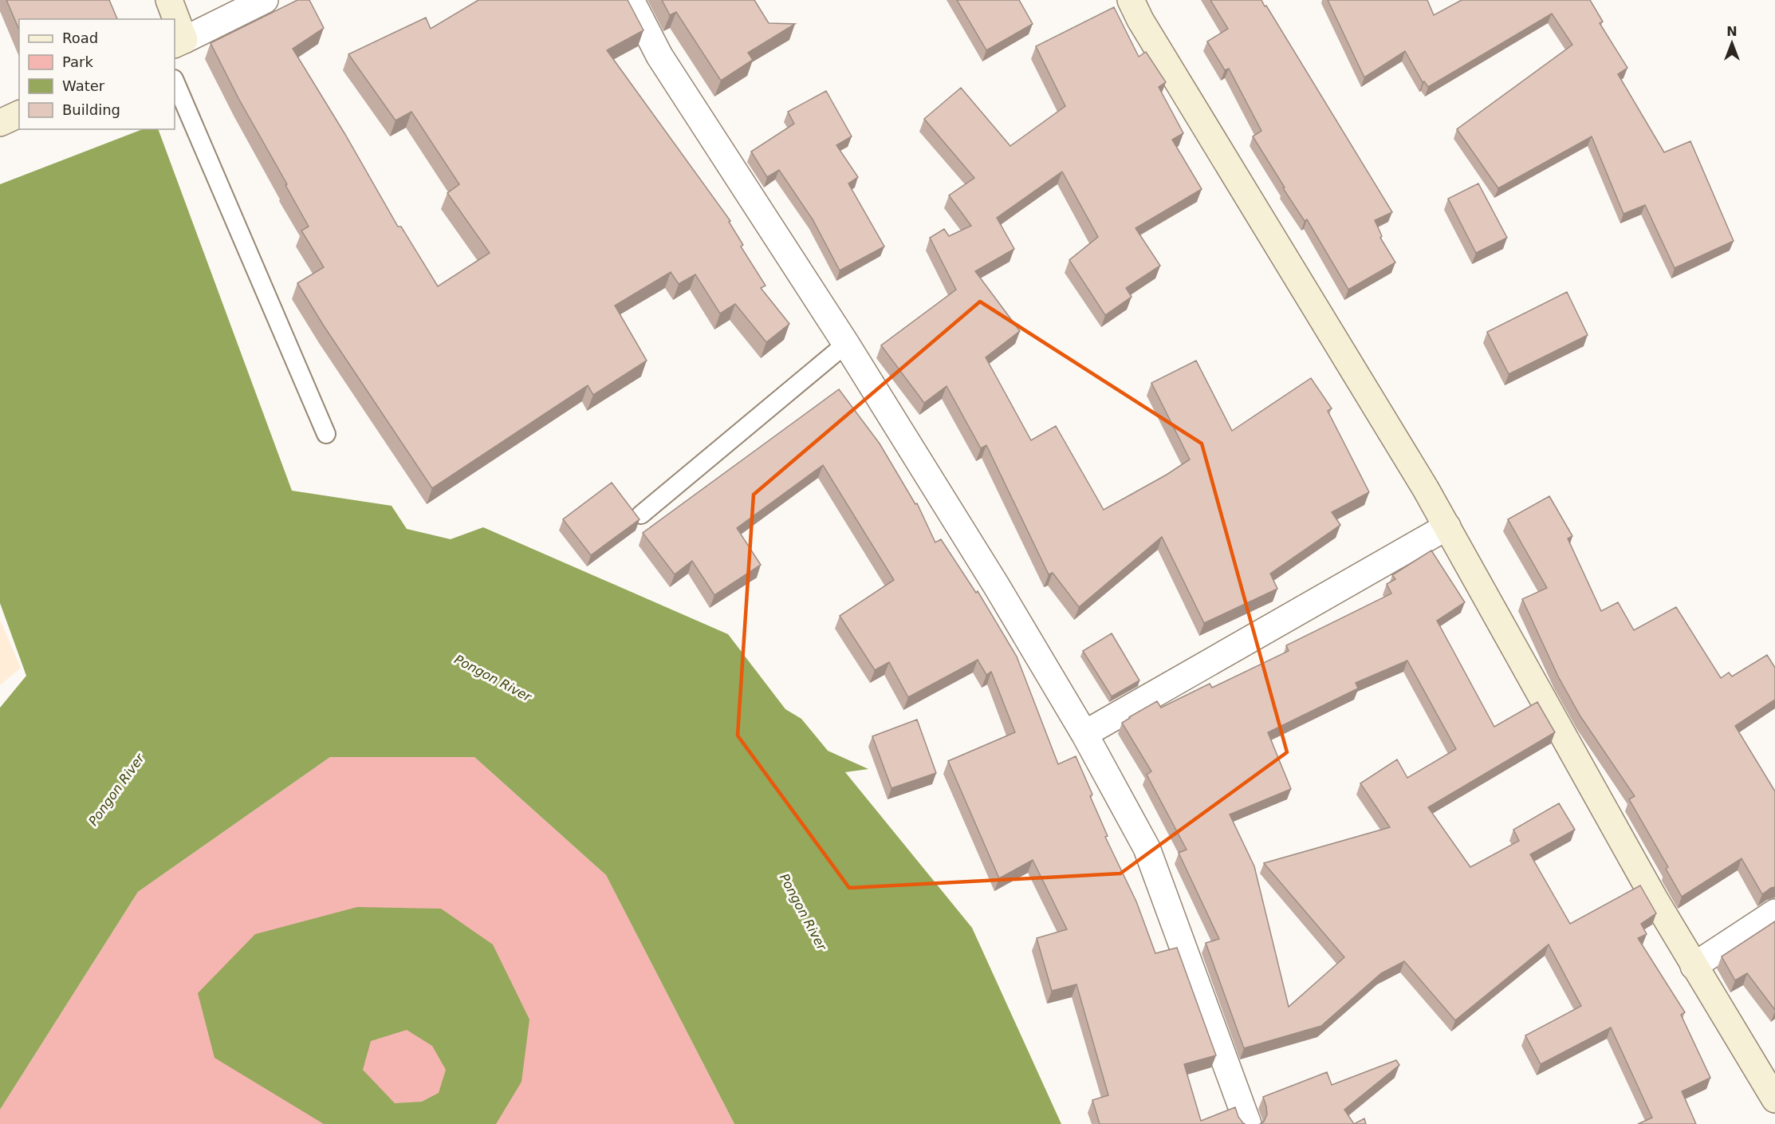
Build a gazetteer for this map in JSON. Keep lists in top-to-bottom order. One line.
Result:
{"water":["Pongon River"],"legend":["Road","Park","Water","Building"],"north":"top"}
